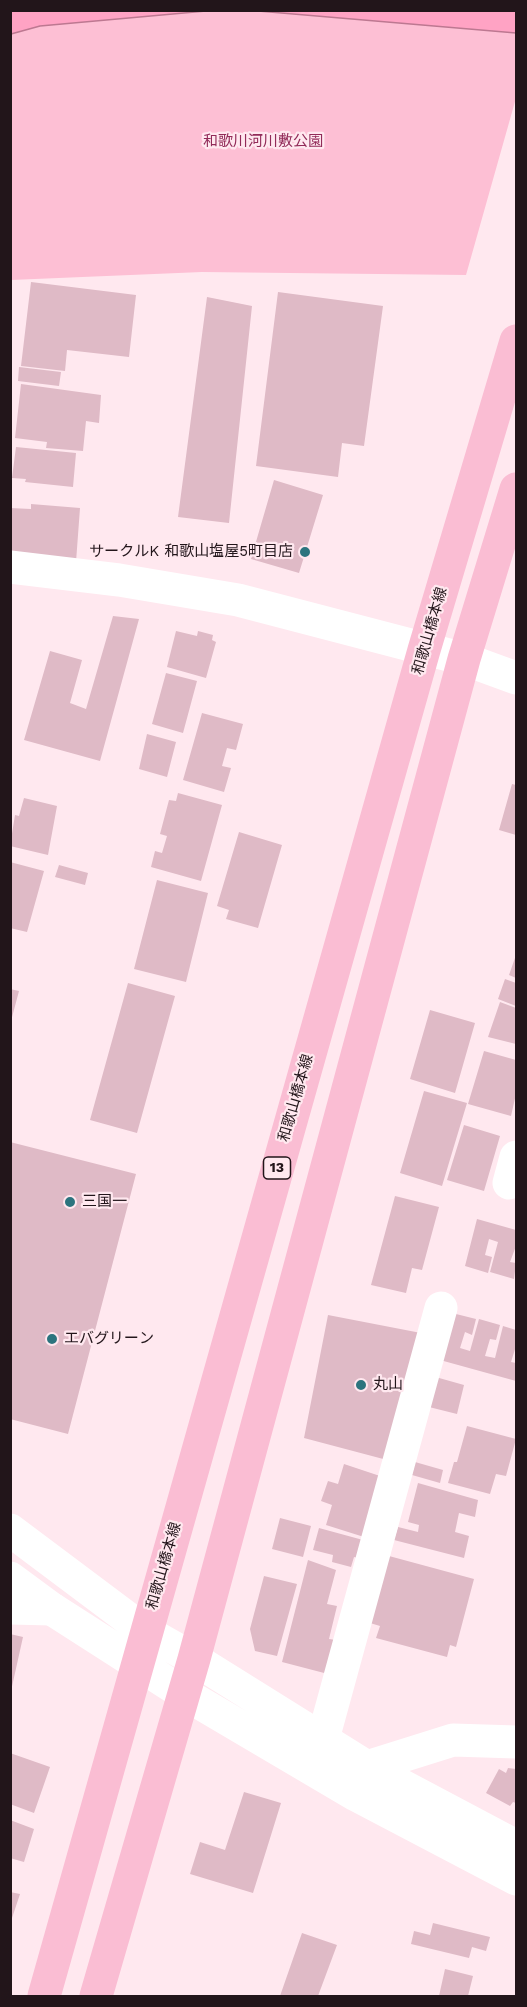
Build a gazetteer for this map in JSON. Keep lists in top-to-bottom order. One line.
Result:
{"streets":{"main road":["和歌山橋本線","13"]},"parks":["和歌川河川敷公園"],"places":["サークルK 和歌山塩屋5町目店","三国一","エバグリーン","丸山"]}
